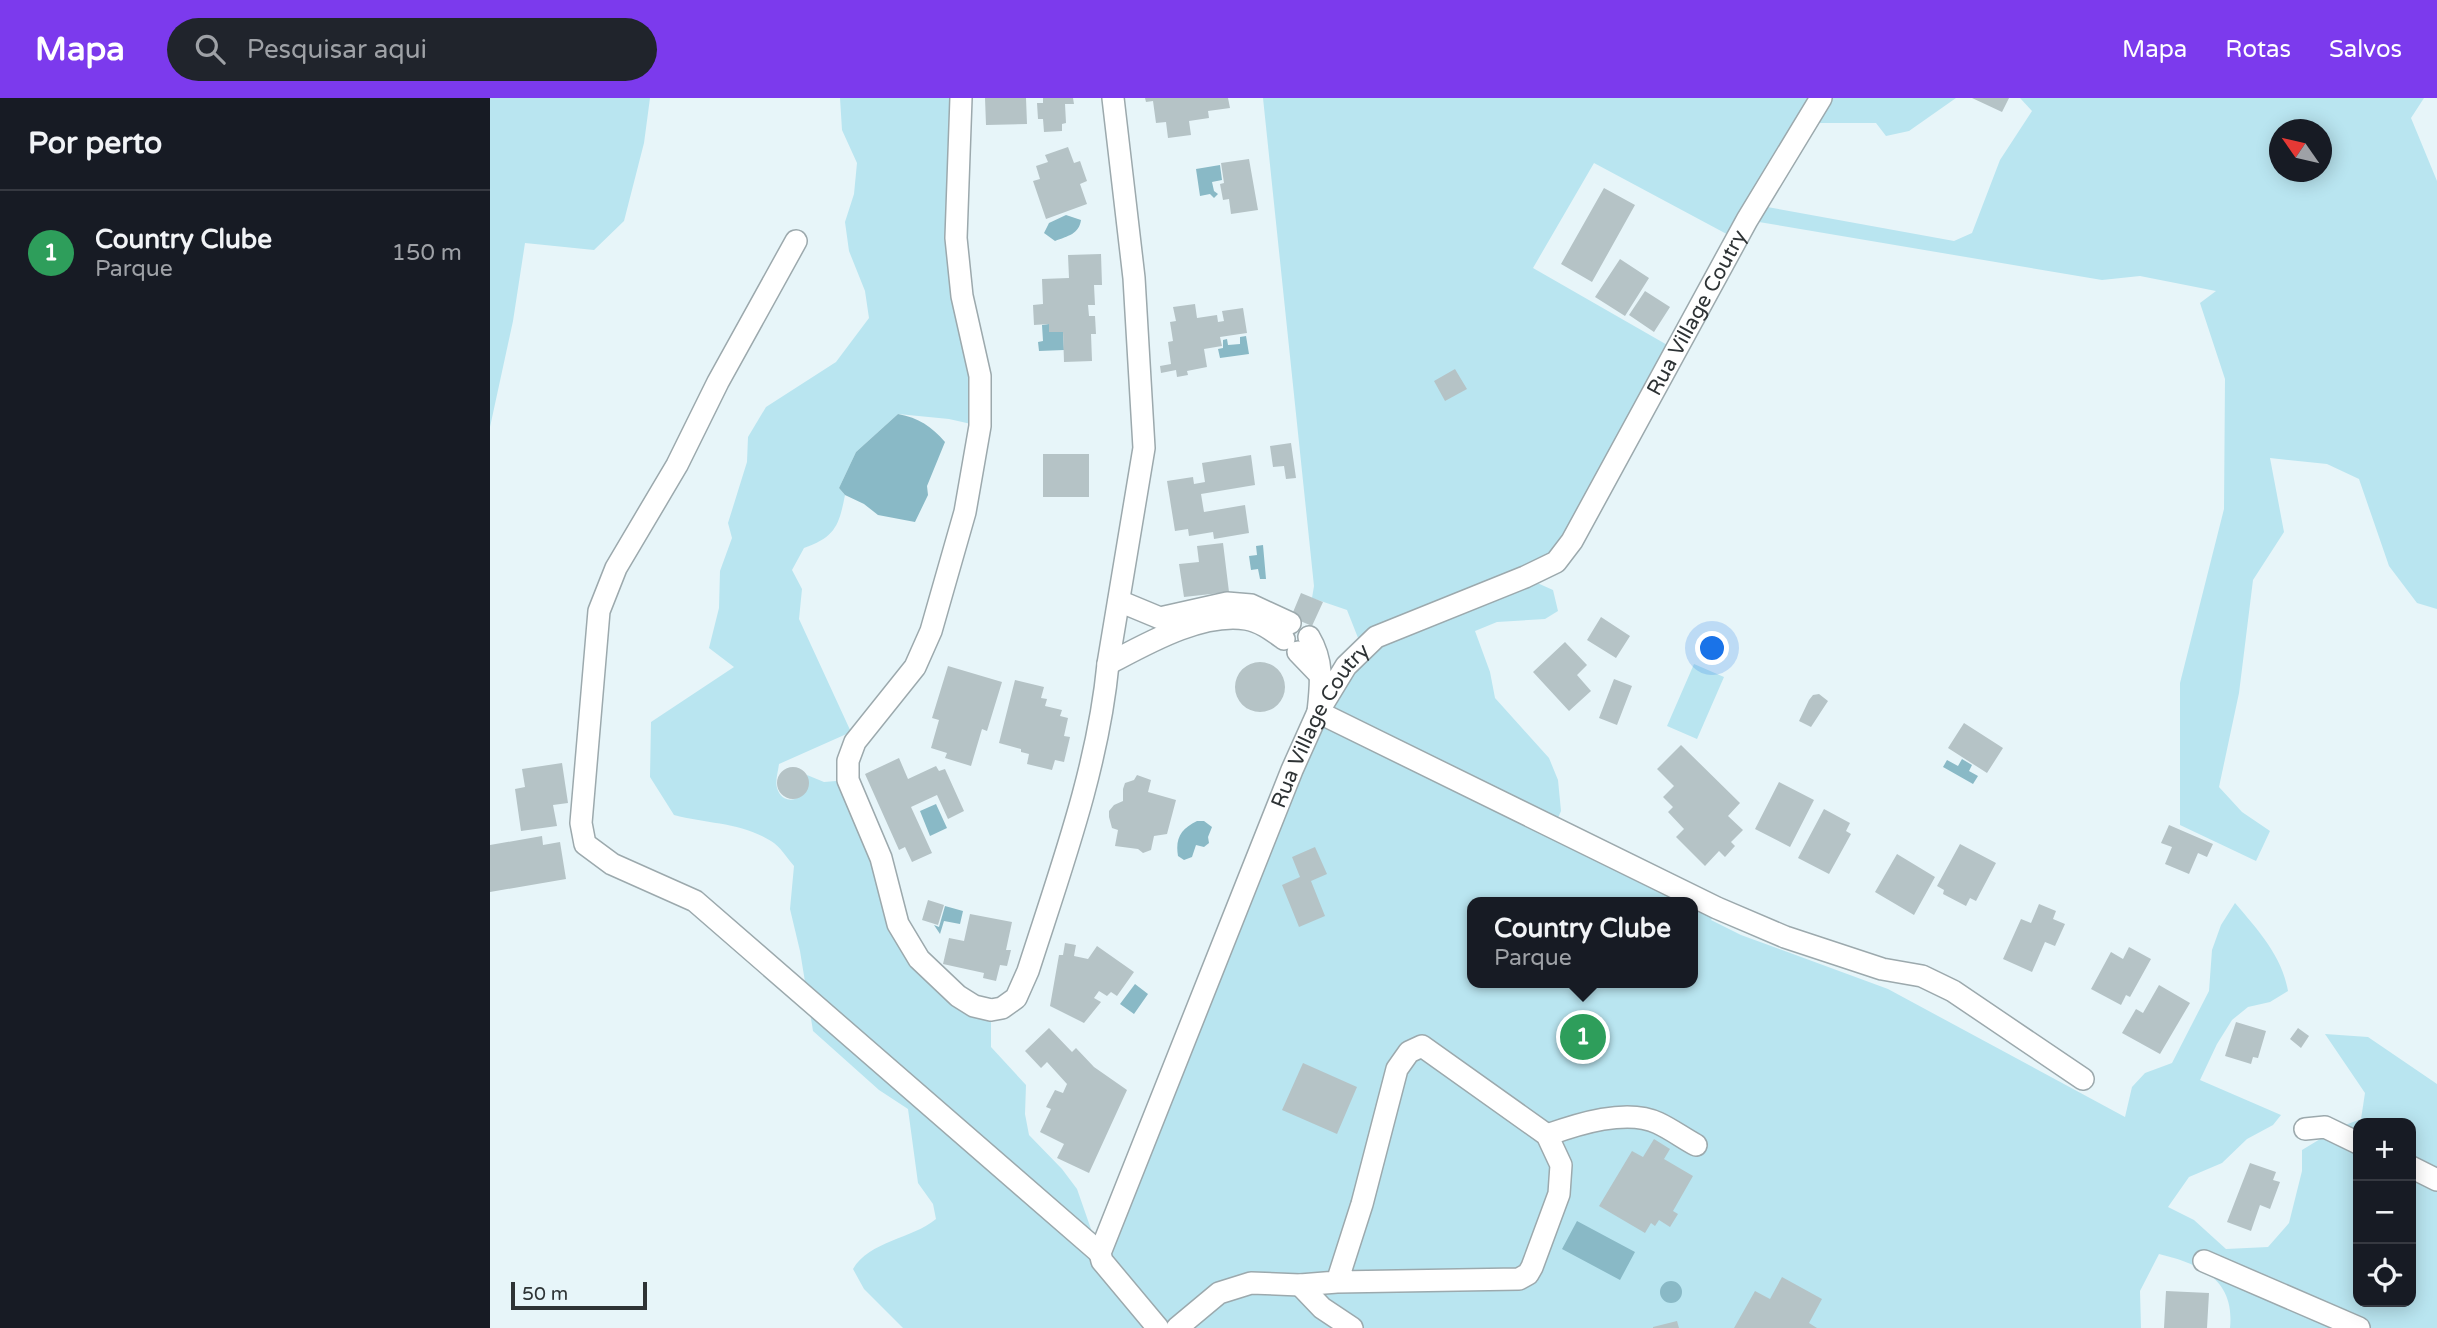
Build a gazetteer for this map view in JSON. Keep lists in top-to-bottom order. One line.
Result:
{"streets":{"street":["Rua Village Coutry"]},"scale_bar":"50 m","north":"top left","page":{"header":"Mapa","search":"Pesquisar aqui","nav":["Mapa","Rotas","Salvos"],"heading":"Por perto","list":[{"mark":"1","name":"Country Clube","note":"Parque","value":"150 m"}],"popup":["Country Clube","Parque"],"pins":"1","map_buttons":["+","−"],"scale":"50 m"}}
